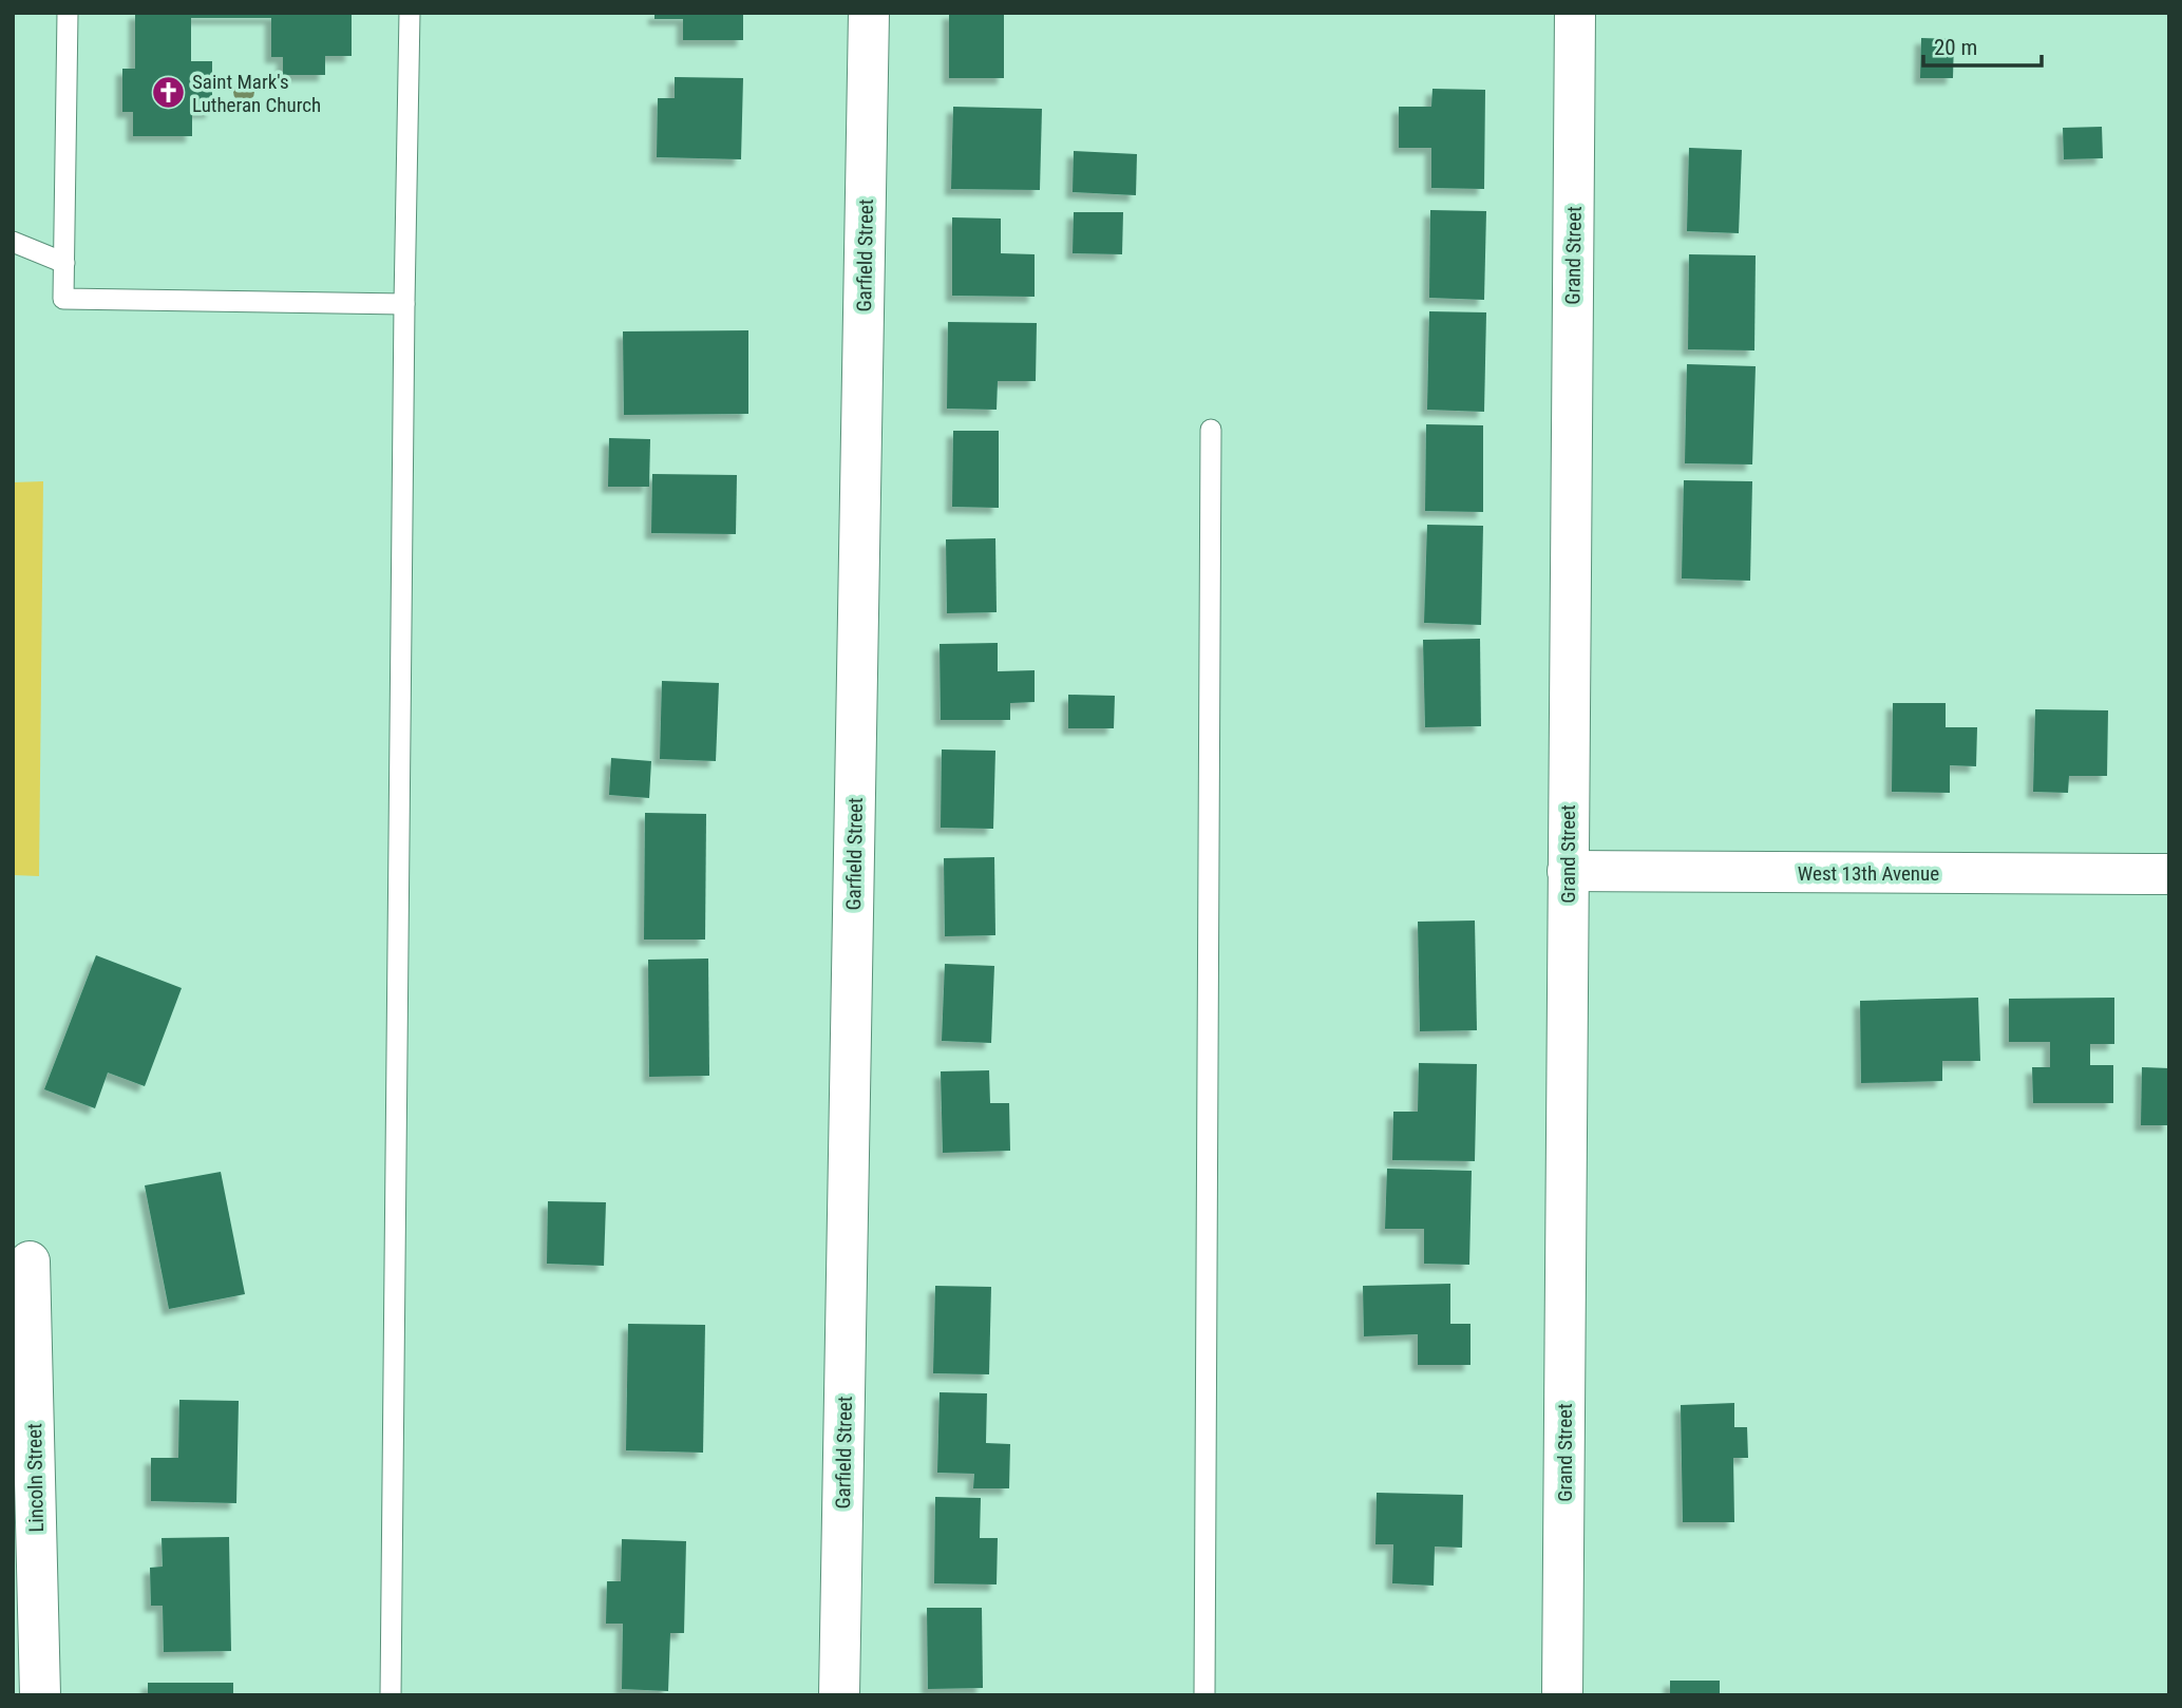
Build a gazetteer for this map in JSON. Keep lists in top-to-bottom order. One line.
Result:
{"streets":{"street":["Garfield Street","Grand Street","West 13th Avenue","Lincoln Street"]},"crossings":[["Grand Street","West 13th Avenue"]],"places":{"church":["Saint Mark's Lutheran Church"]},"scale_bar":"20 m"}
